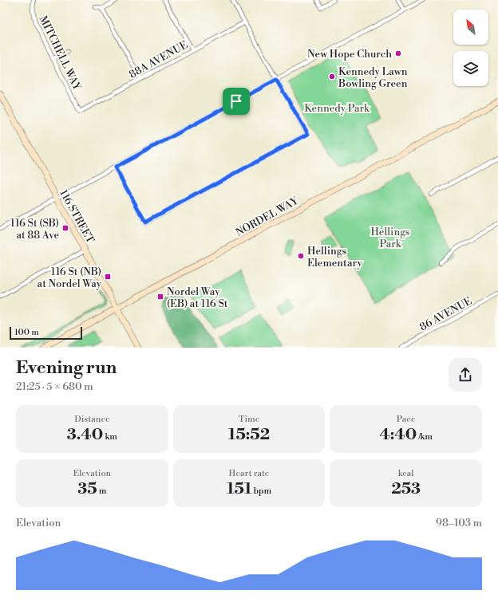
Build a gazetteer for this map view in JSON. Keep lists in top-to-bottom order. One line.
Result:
{"streets":{"main road":["116 STREET","NORDEL WAY"],"street":["MITCHELL WAY","88A AVENUE","86 AVENUE"]},"crossings":[["MITCHELL WAY","88A AVENUE"],["116 STREET","NORDEL WAY"]],"parks":["Kennedy Park","Hellings Park"],"places":{"other":["New Hope Church","Kennedy Lawn Bowling Green","Hellings Elementary"],"transit":["116 St (SB) at 88 Ave","116 St (NB) at Nordel Way","Nordel Way (EB) at 116 St"]},"scale_bar":"100 m","north":"top left","page":{"scale":"100 m","heading":["Evening run","21:25 · 5 × 680 m"],"stats":[["Distance","3.40 km"],["Time","15:52"],["Pace","4:40 /km"],["Elevation","35 m"],["Heart rate","151 bpm"],["kcal","253"]],"chart":["Elevation","98–103 m"]}}
